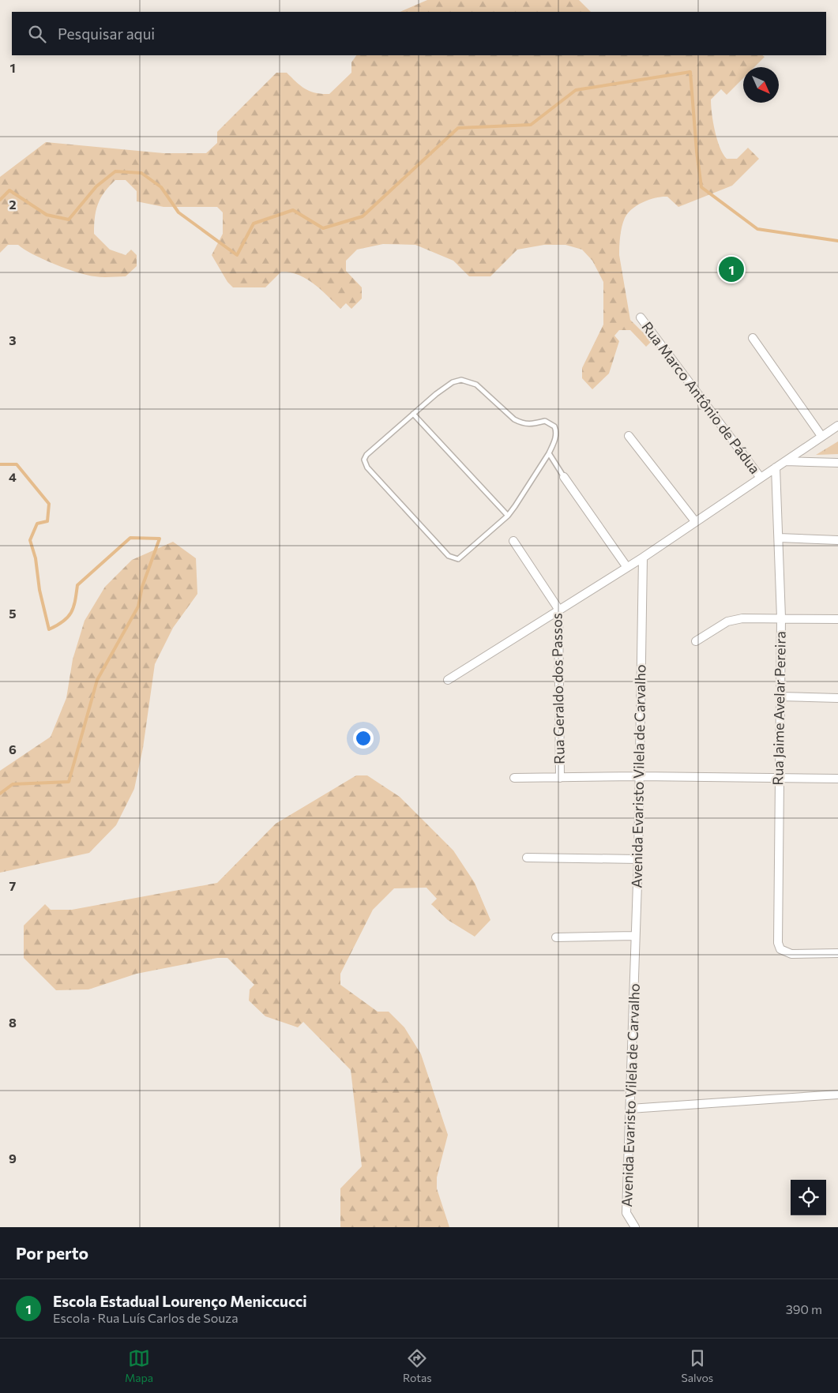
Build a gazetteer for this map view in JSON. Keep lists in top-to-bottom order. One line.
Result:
{"streets":{"street":["Rua Marco Antônio de Pádua","Rua Geraldo dos Passos","Rua Jaime Avelar Pereira","Avenida Evaristo Vilela de Carvalho"]},"north":"bottom right","page":{"search":"Pesquisar aqui","pins":"1","heading":"Por perto","list":[{"mark":"1","name":"Escola Estadual Lourenço Meniccucci","note":"Escola · Rua Luís Carlos de Souza","value":"390 m"}],"nav":["Mapa","Rotas","Salvos"]},"grid":{"rows":["1","2","3","4","5","6","7","8","9"]}}
